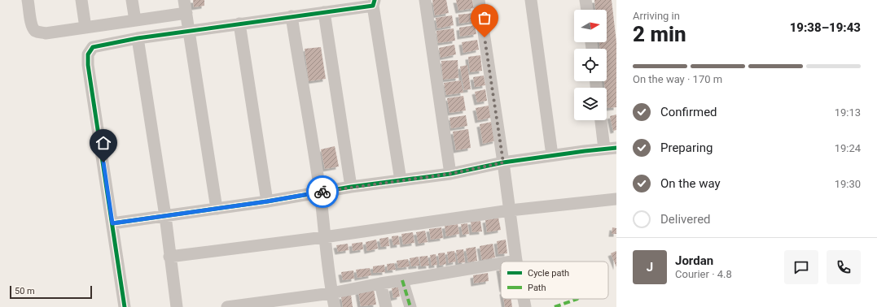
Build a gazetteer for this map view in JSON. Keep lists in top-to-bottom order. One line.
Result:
{"legend":["Cycle path","Path"],"scale_bar":"50 m","north":"right","page":{"heading":["2 min","Arriving in","19:38–19:43"],"panel":["Jordan","Courier · 4.8"],"bar":"On the way · 170 m","list":[["Confirmed","19:13"],["Preparing","19:24"],["On the way","19:30"],"Delivered"],"round":"J","scale":"50 m"}}
